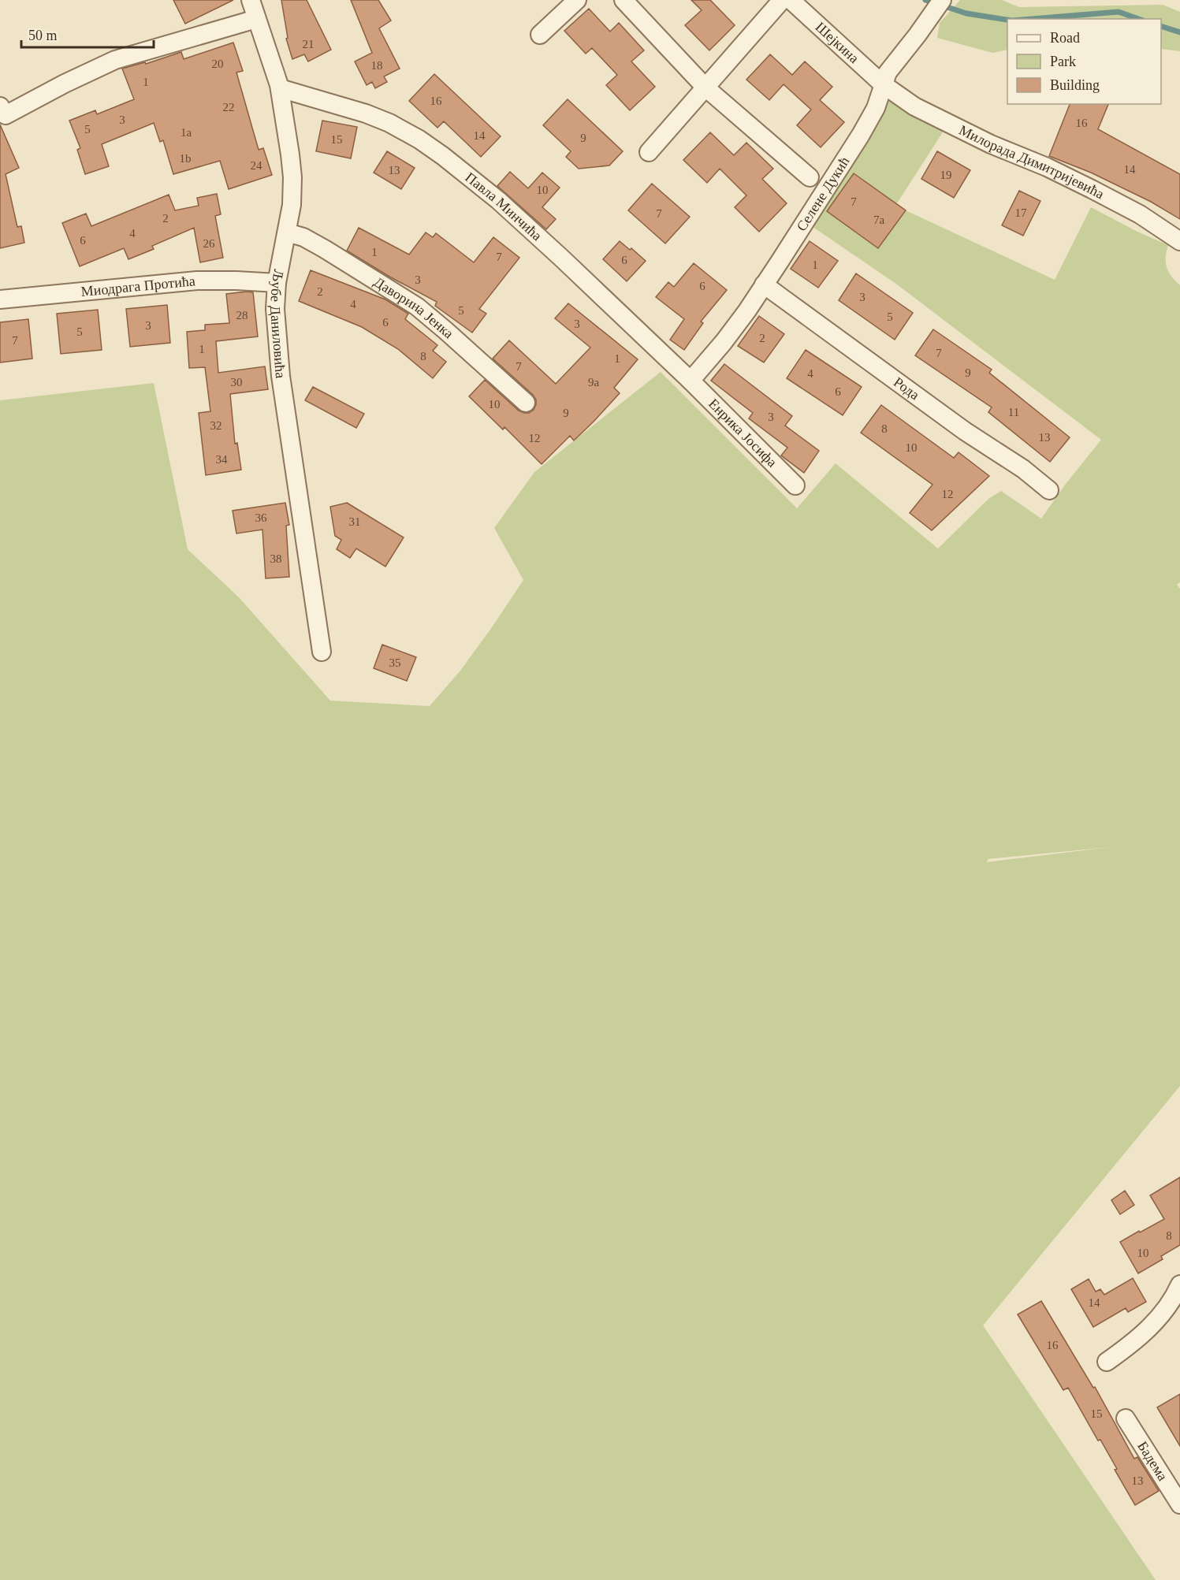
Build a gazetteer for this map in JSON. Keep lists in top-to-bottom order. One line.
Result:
{"streets":{"street":["Шејкина","Милорада Димитријевића","Селене Дукић","Павла Минчића","Миодрага Протића","Даворина Јенка","Љубе Даниловића","Рода","Енрика Јосифа","Бадема"]},"crossings":[["Шејкина","Милорада Димитријевића"],["Шејкина","Селене Дукић"],["Милорада Димитријевића","Селене Дукић"],["Селене Дукић","Павла Минчића"],["Селене Дукић","Рода"],["Селене Дукић","Енрика Јосифа"],["Павла Минчића","Љубе Даниловића"],["Павла Минчића","Енрика Јосифа"],["Миодрага Протића","Љубе Даниловића"],["Даворина Јенка","Љубе Даниловића"]],"house_numbers":["21","20","18","1","16","22","3","16","5","1a","14","9","15","1b","24","14","13","19","10","7","17","7","2","7a","4","6","26","1","7","6","1","3","6","2","3","4","5","28","5","6","3","3","5","2","7","1","7","8","1","7","9","4","30","9a","6","10","11","9","3","32","8","13","12","10","34","12","36","31","38","35","8","10","14","16","15","13"],"legend":["Road","Park","Building"],"scale_bar":"50 m"}
